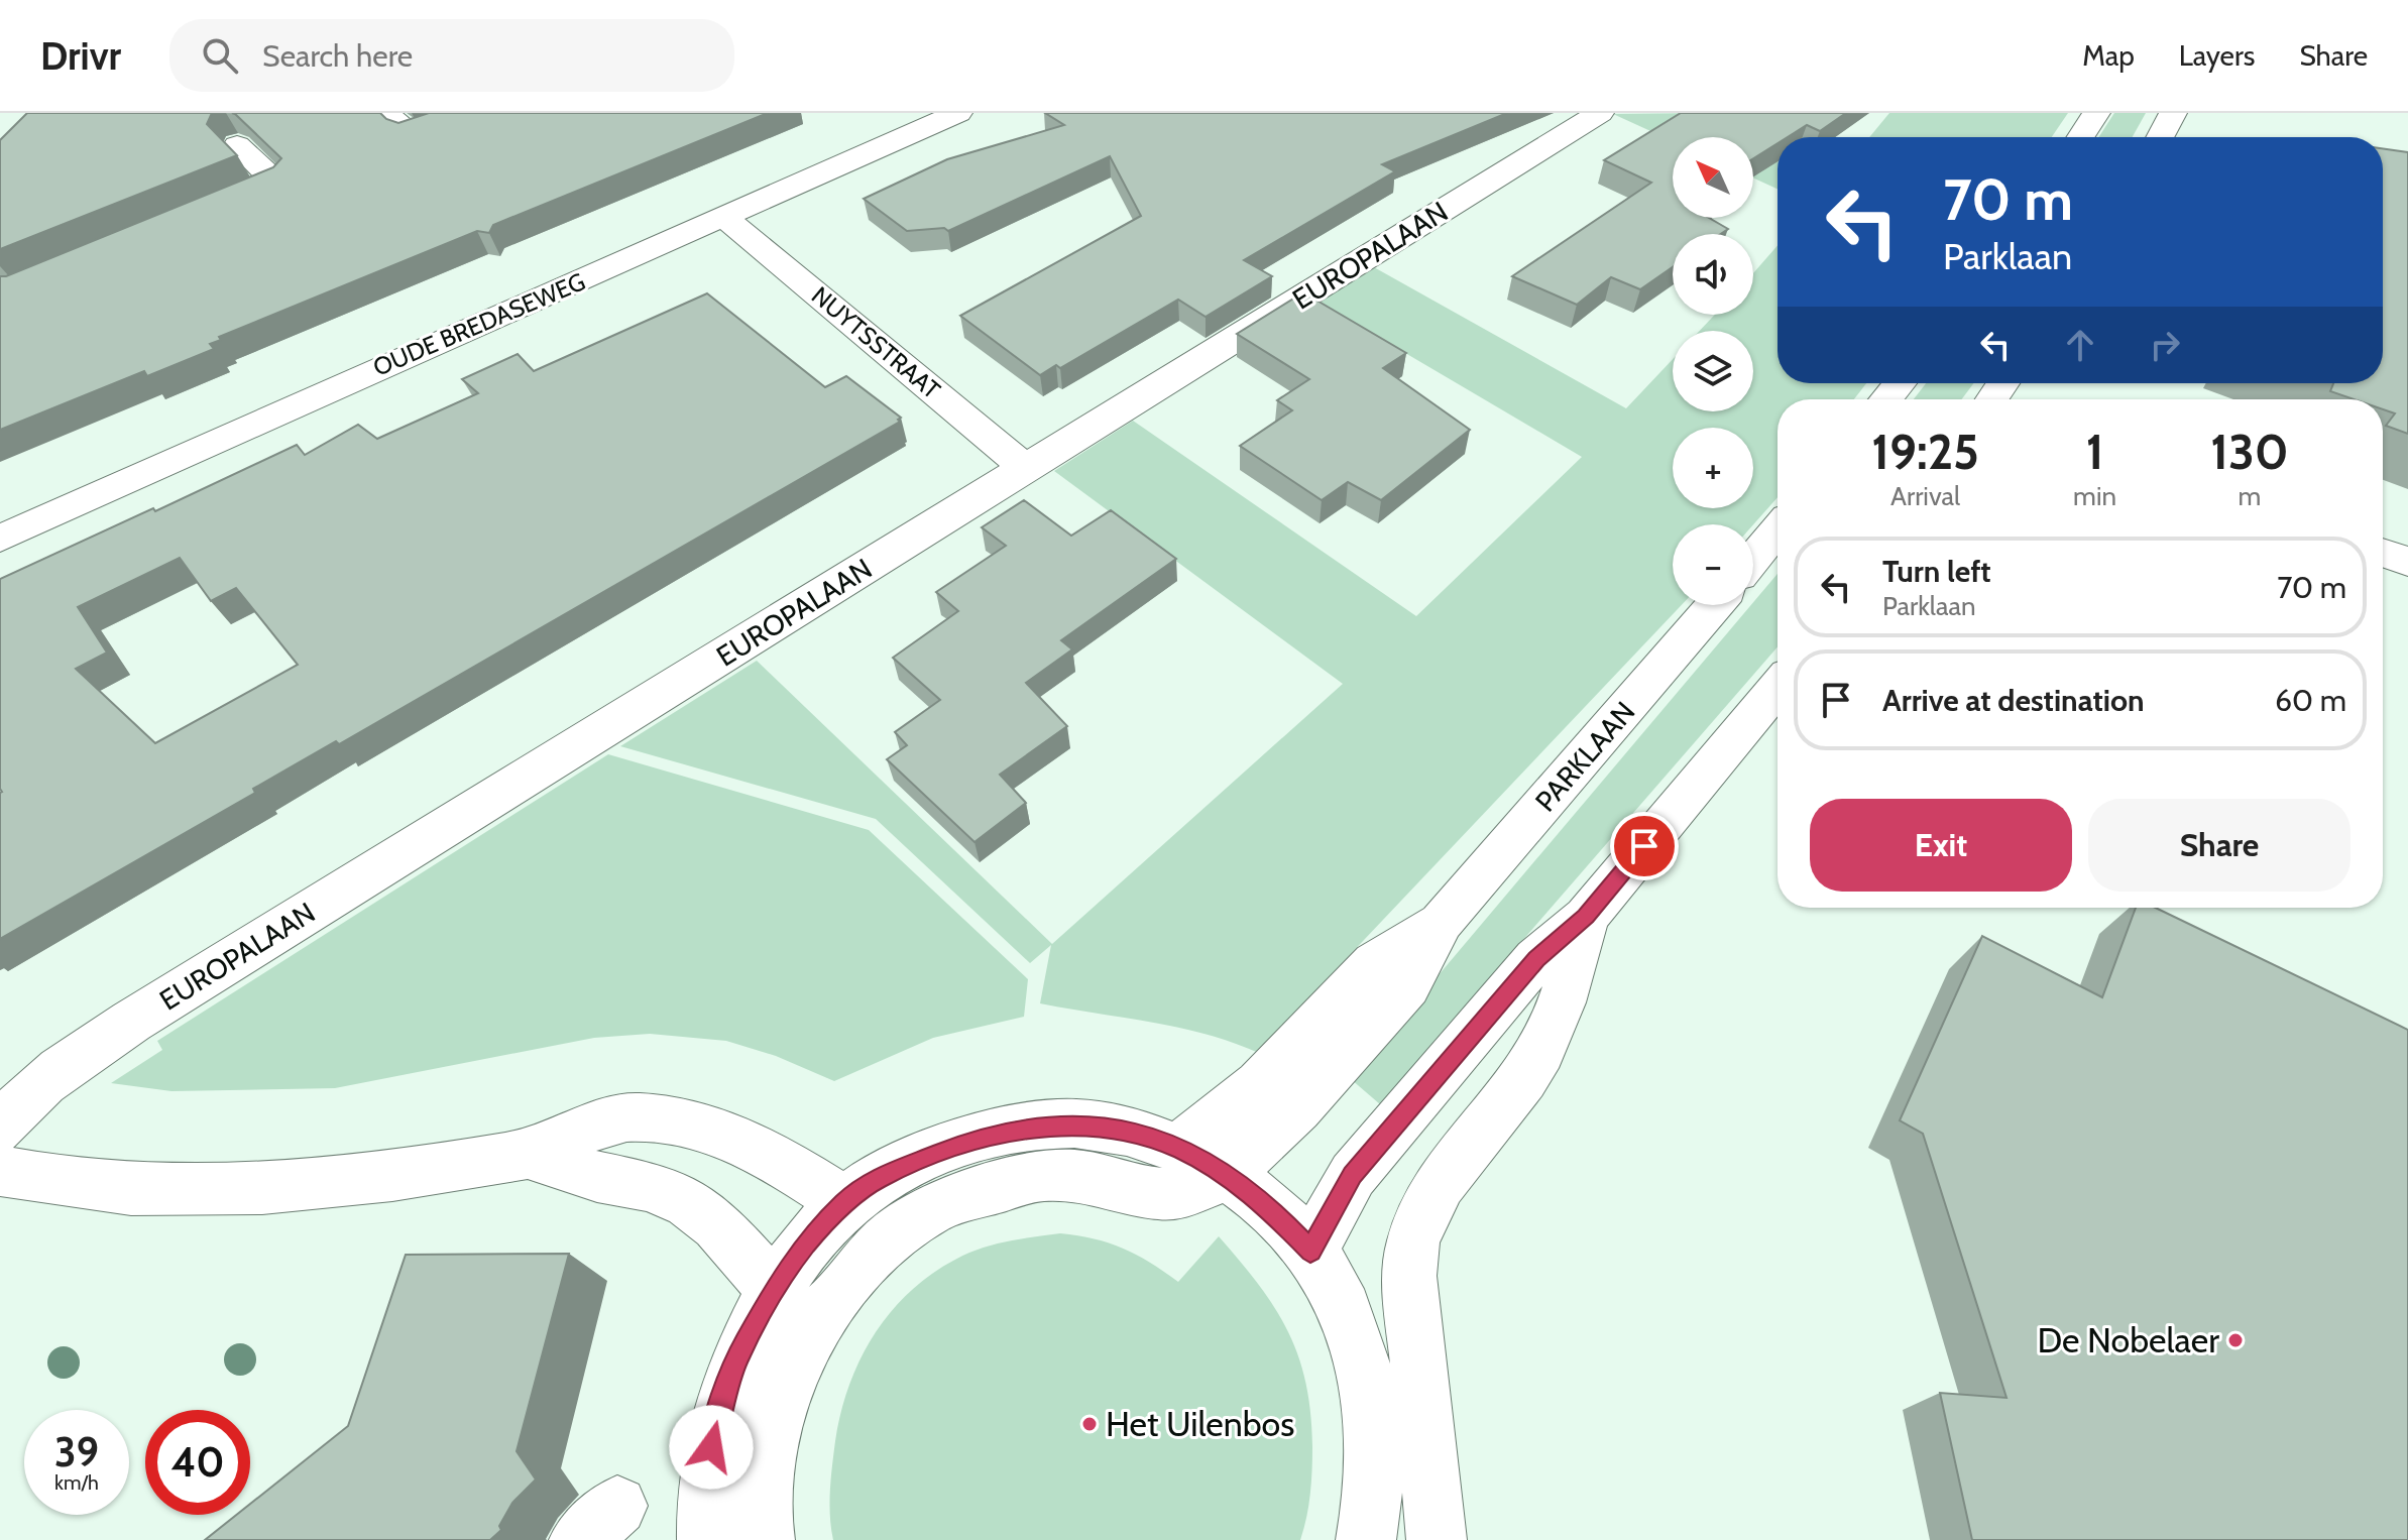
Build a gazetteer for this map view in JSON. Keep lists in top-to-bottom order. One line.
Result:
{"streets":{"street":["EUROPALAAN","OUDE BREDASEWEG","NUYTSSTRAAT","PARKLAAN"]},"crossings":[["EUROPALAAN","NUYTSSTRAAT"],["OUDE BREDASEWEG","NUYTSSTRAAT"]],"places":["De Nobelaer","Het Uilenbos"],"north":"top left","page":{"header":"Drivr","search":"Search here","nav":["Map","Layers","Share"],"map_buttons":["+","−"],"turn":["70 m","Parklaan"],"eta":["19:25","Arrival","1","min","130","m"],"list":[{"name":"Turn left","note":"Parklaan","value":"70 m"},{"name":"Arrive at destination","value":"60 m"}],"buttons":["Exit","Share"],"speed":"39 km/h","limit":"40"}}
